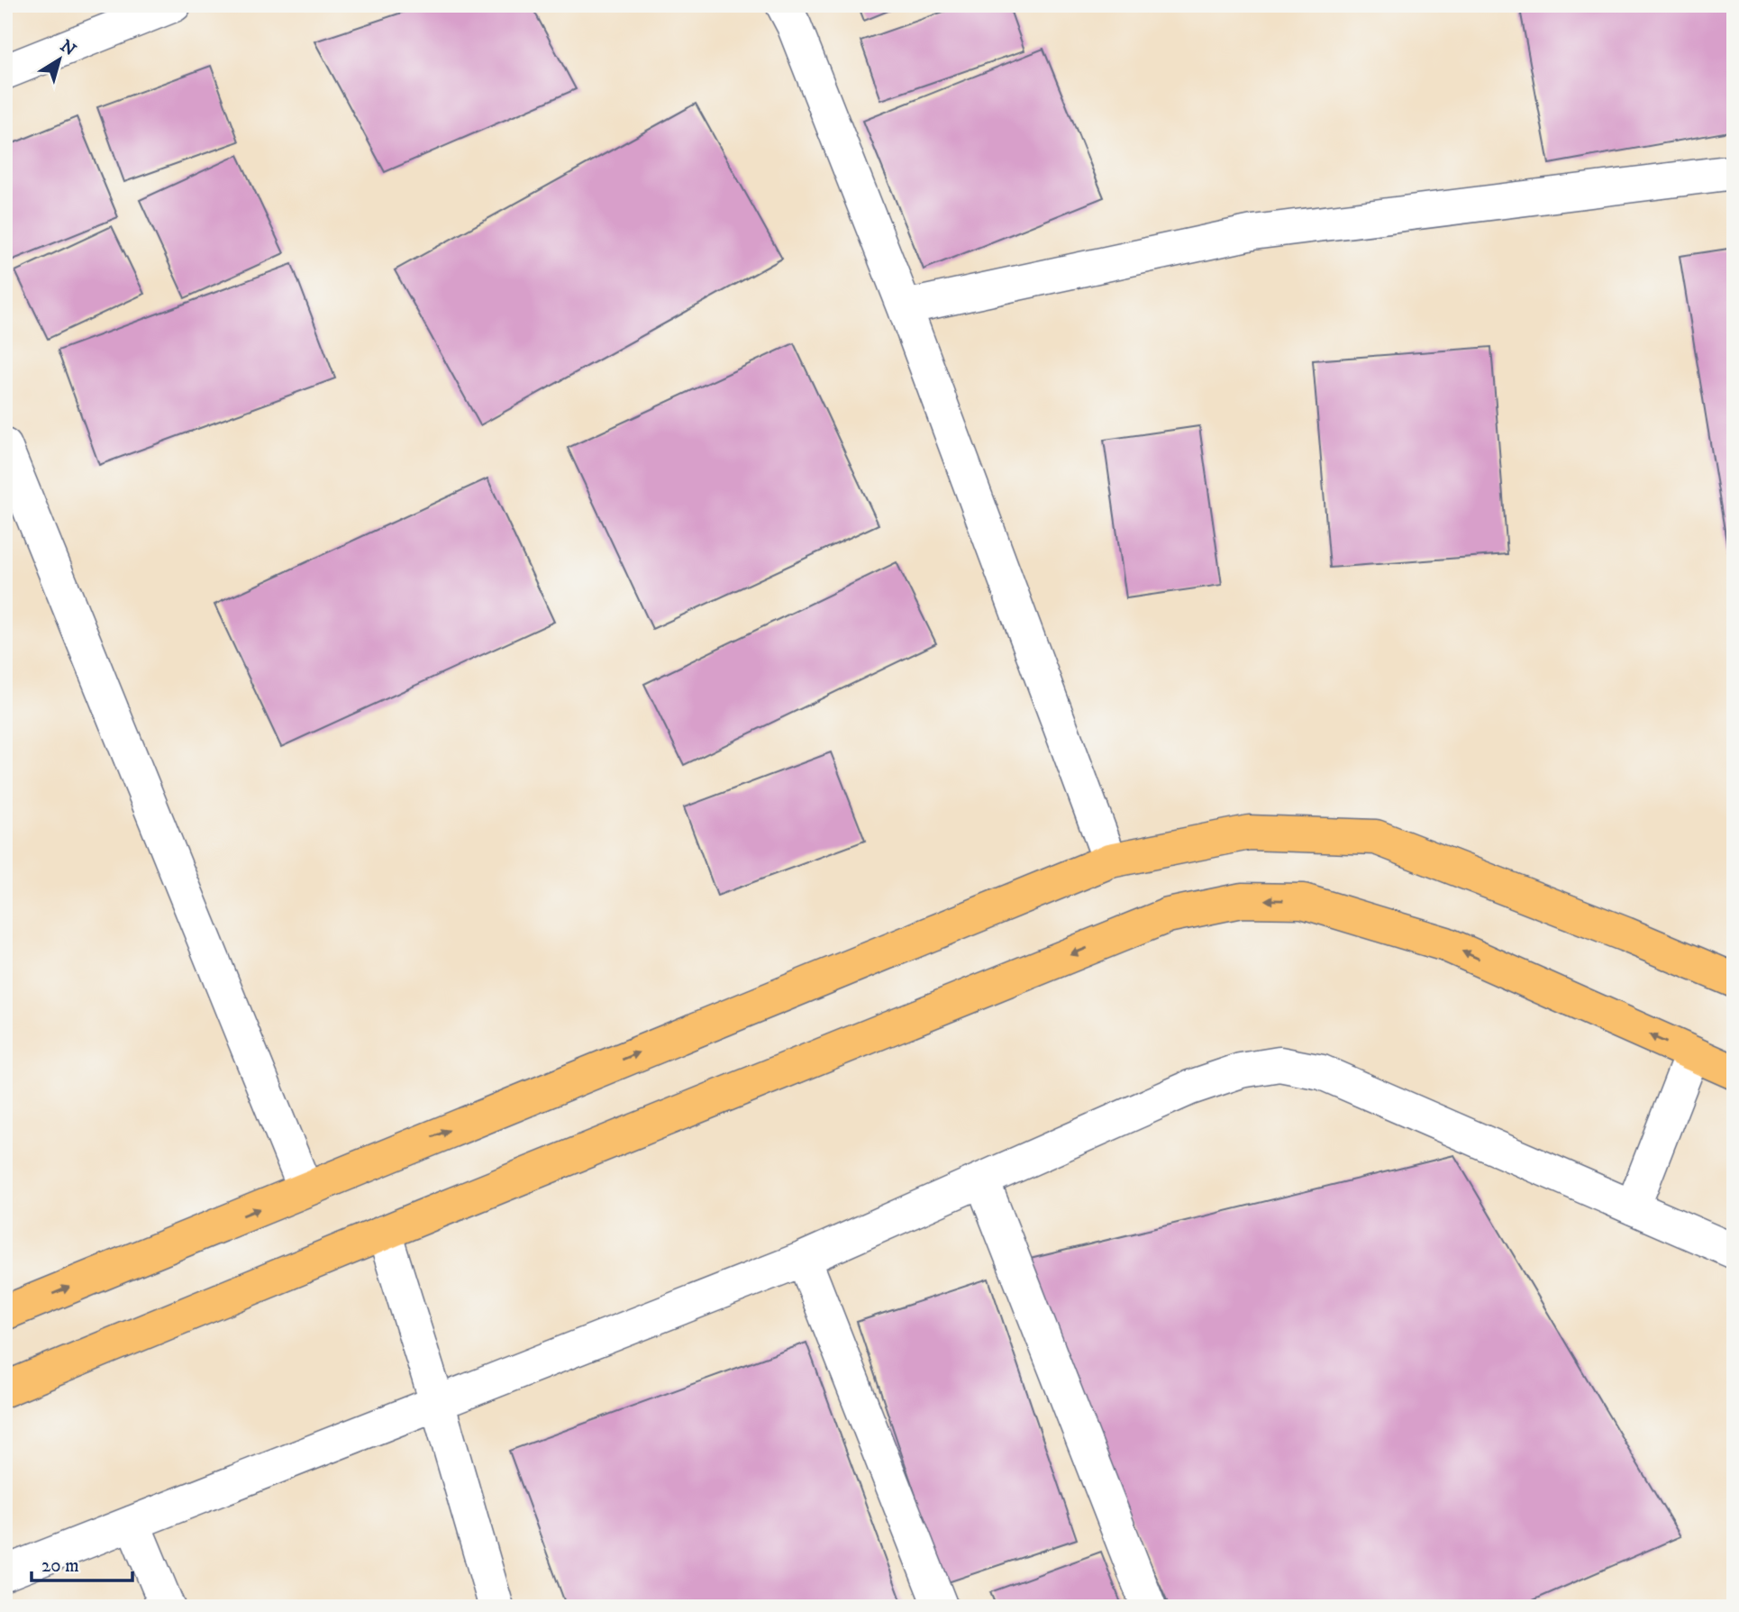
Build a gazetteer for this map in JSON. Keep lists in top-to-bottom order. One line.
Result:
{"scale_bar":"20 m","north":"top right"}
